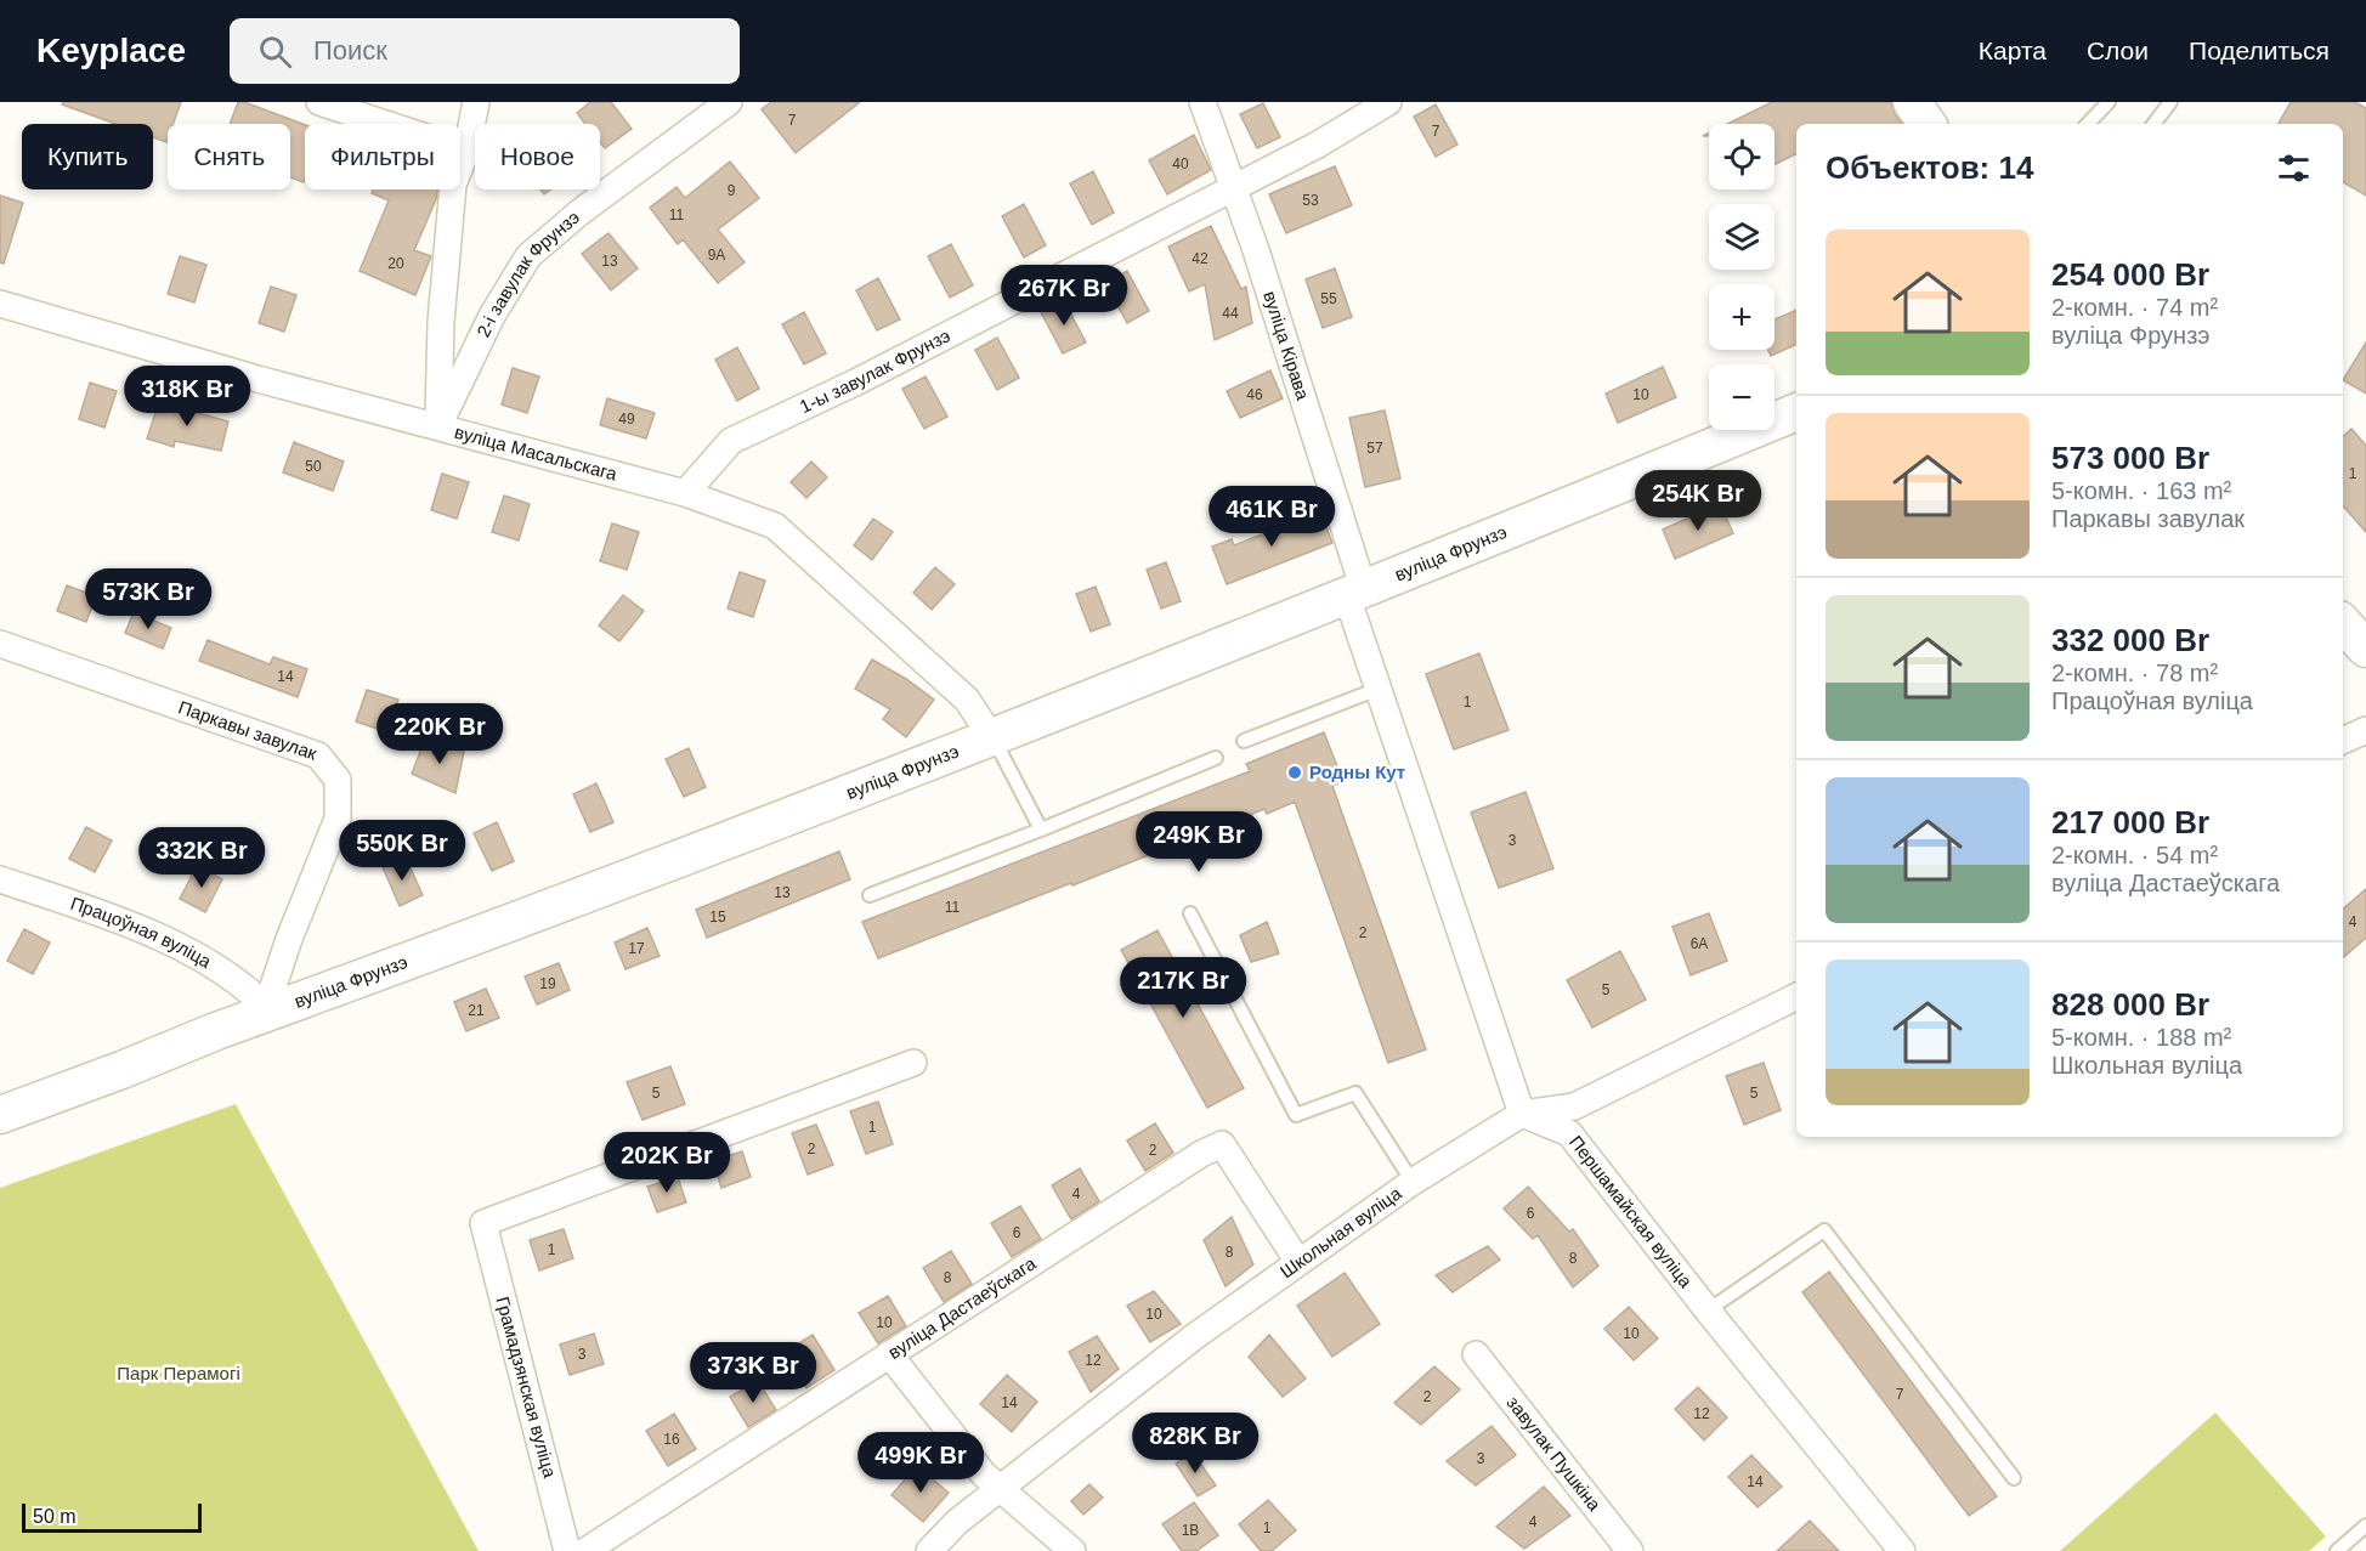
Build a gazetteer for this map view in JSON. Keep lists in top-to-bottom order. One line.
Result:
{"streets":{"street":["2-і завулак Фрунзэ","вуліца Кірава","1-ы завулак Фрунзэ","вуліца Масальскага","вуліца Фрунзэ","Паркавы завулак","Працоўная вуліца","Першамайская вуліца","Школьная вуліца","вуліца Дастаеўскага","Грамадзянская вуліца","завулак Пушкіна"]},"crossings":[["2-і завулак Фрунзэ","вуліца Масальскага"],["вуліца Кірава","1-ы завулак Фрунзэ"],["вуліца Кірава","вуліца Фрунзэ"],["1-ы завулак Фрунзэ","вуліца Масальскага"],["вуліца Масальскага","вуліца Фрунзэ"],["вуліца Фрунзэ","Паркавы завулак"],["вуліца Фрунзэ","Працоўная вуліца"],["Паркавы завулак","Працоўная вуліца"],["Першамайская вуліца","Школьная вуліца"],["Школьная вуліца","вуліца Дастаеўскага"]],"parks":["Парк Перамогі"],"places":["Родны Кут"],"house_numbers":["7","7","40","9","53","11","9А","42","13","20","55","44","46","10","49","57","50","1","14","1","3","13","11","15","4","2","6А","17","19","5","21","5","5","1","2","2","4","6","6","1","8","8","8","10","10","10","3","12","7","2","14","12","16","3","14","4","1","1В"],"scale_bar":"50 m","page":{"header":"Keyplace","search":"Поиск","nav":["Карта","Слои","Поделиться"],"map_buttons":["+","−"],"chip":["Купить","Снять","Фильтры","Новое"],"heading":"Объектов: 14","list":[{"name":"254 000 Br","note":"2-комн. · 74 m² · вуліца Фрунзэ"},{"name":"573 000 Br","note":"5-комн. · 163 m² · Паркавы завулак"},{"name":"332 000 Br","note":"2-комн. · 78 m² · Працоўная вуліца"},{"name":"217 000 Br","note":"2-комн. · 54 m² · вуліца Дастаеўскага"},{"name":"828 000 Br","note":"5-комн. · 188 m² · Школьная вуліца"}],"price":["267K Br","318K Br","254K Br","461K Br","573K Br","220K Br","249K Br","550K Br","332K Br","217K Br","202K Br","373K Br","828K Br","499K Br"],"scale":"50 m"}}
